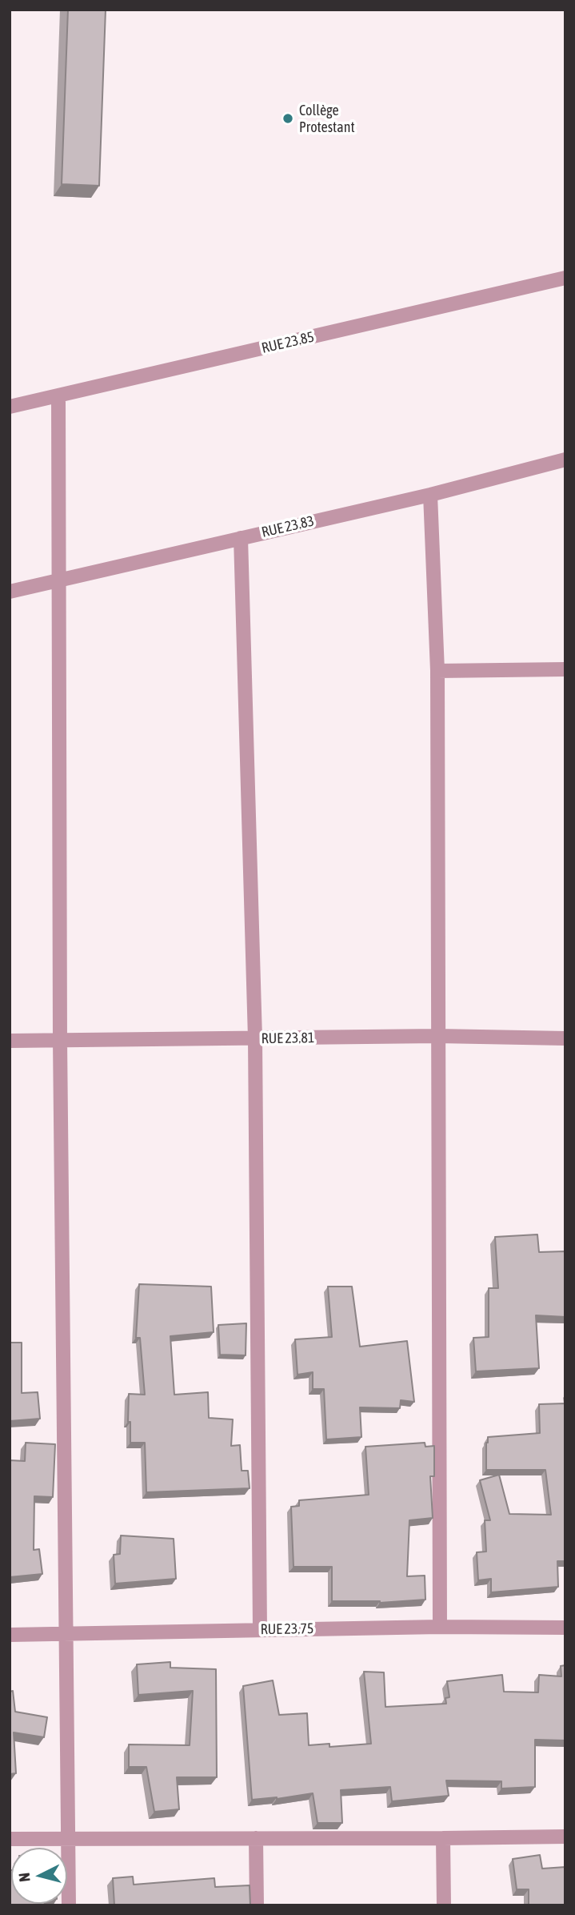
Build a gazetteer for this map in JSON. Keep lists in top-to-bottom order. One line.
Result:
{"streets":{"street":["RUE 23.85","RUE 23.83","RUE 23.81","RUE 23.75"]},"places":["Collège Protestant"],"north":"left"}
